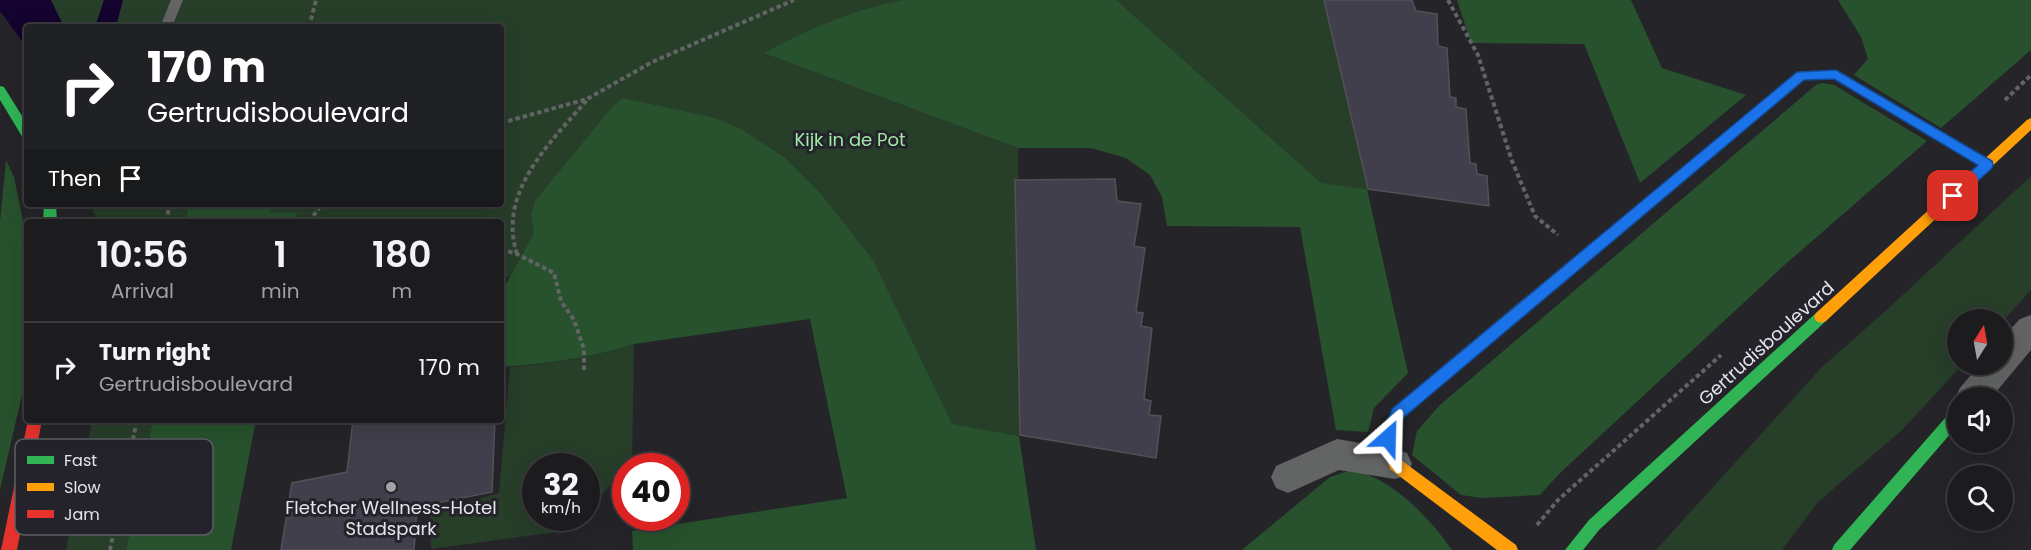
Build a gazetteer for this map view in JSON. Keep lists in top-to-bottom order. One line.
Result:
{"streets":{"street":["Gertrudisboulevard"]},"parks":["Kijk in de Pot"],"places":["Fletcher Wellness-Hotel Stadspark"],"legend":["Fast","Slow","Jam"],"north":"top","page":{"turn":["170 m","Gertrudisboulevard"],"then":"Then","eta":["10:56","Arrival","1","min","180","m"],"list":[{"name":"Turn right","note":"Gertrudisboulevard","value":"170 m"}],"speed":"32 km/h","limit":"40"}}
